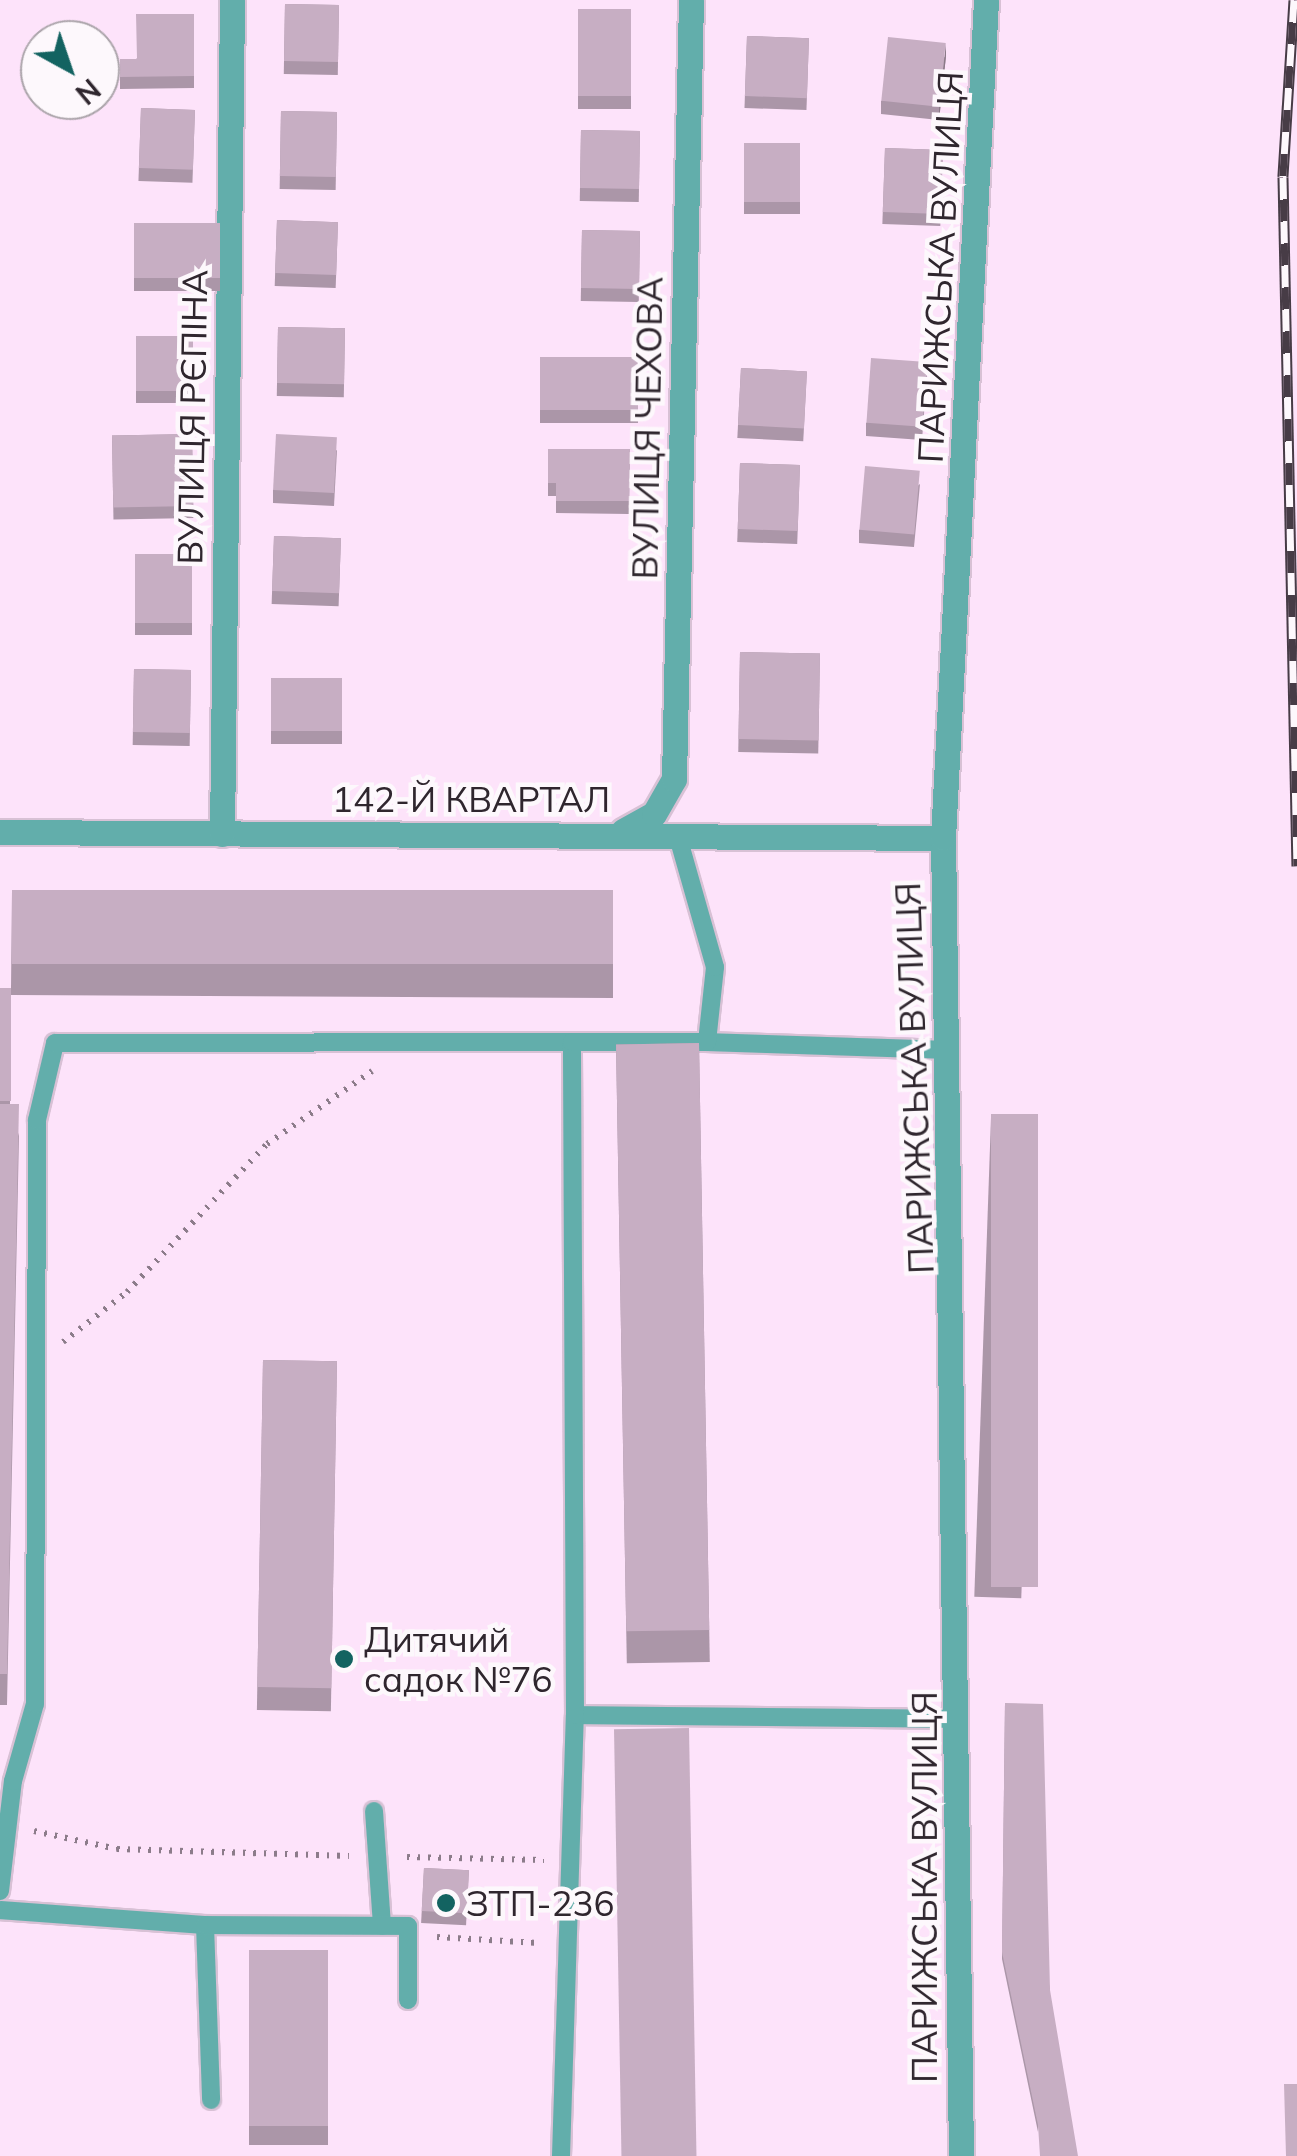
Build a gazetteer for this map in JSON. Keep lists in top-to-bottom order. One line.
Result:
{"streets":{"street":["ПАРИЖСЬКА ВУЛИЦЯ","ВУЛИЦЯ РЄПІНА","ВУЛИЦЯ ЧЕХОВА","142-Й КВАРТАЛ"]},"crossings":[["ПАРИЖСЬКА ВУЛИЦЯ","142-Й КВАРТАЛ"],["ВУЛИЦЯ РЄПІНА","142-Й КВАРТАЛ"],["ВУЛИЦЯ ЧЕХОВА","142-Й КВАРТАЛ"]],"places":["Дитячий садок №76","ЗТП-236"],"north":"bottom right"}
